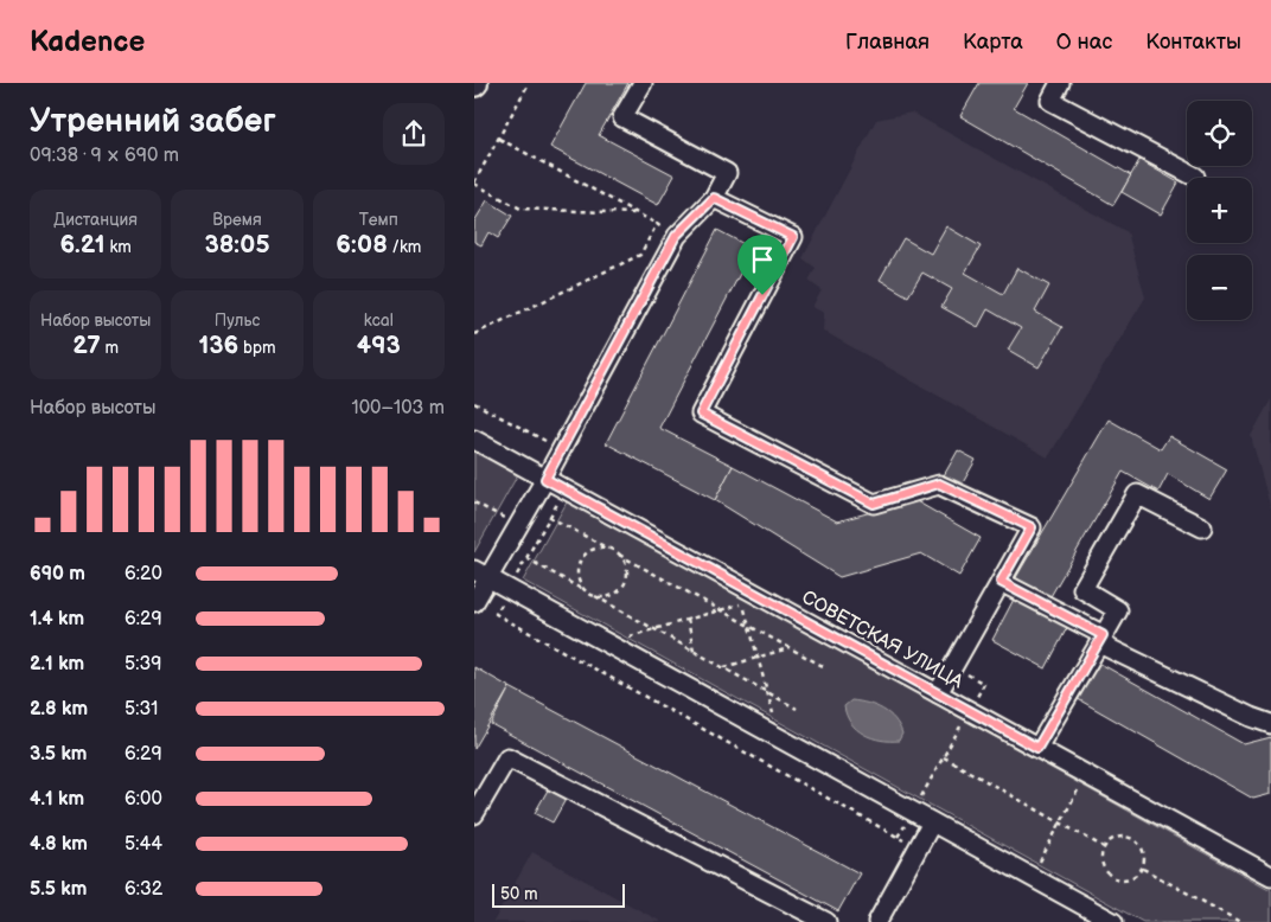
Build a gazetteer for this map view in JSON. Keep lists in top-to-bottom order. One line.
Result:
{"streets":{"street":["СОВЕТСКАЯ УЛИЦА"]},"scale_bar":"50 m","page":{"header":"Kadence","nav":["Главная","Карта","О нас","Контакты"],"heading":["Утренний забег","09:38 · 9 × 690 m"],"map_buttons":["+","−"],"stats":[["Дистанция","6.21 km"],["Время","38:05"],["Темп","6:08 /km"],["Набор высоты","27 m"],["Пульс","136 bpm"],["kcal","493"]],"chart":["Набор высоты","100–103 m"],"list":[{"name":"690 m","note":"6:20"},{"name":"1.4 km","note":"6:29"},{"name":"2.1 km","note":"5:39"},{"name":"2.8 km","note":"5:31"},{"name":"3.5 km","note":"6:29"},{"name":"4.1 km","note":"6:00"},{"name":"4.8 km","note":"5:44"},{"name":"5.5 km","note":"6:32"}],"scale":"50 m"}}
